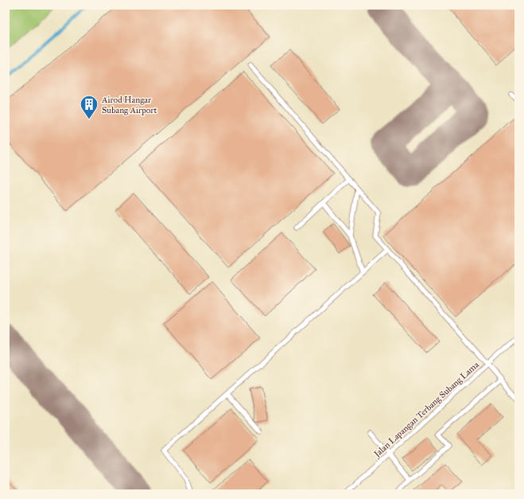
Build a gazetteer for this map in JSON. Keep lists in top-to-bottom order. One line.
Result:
{"streets":{"lane":["Jalan Lapangan Terbang Subang Lama"]},"places":{"building":["Airod Hangar Subang Airport"]}}
